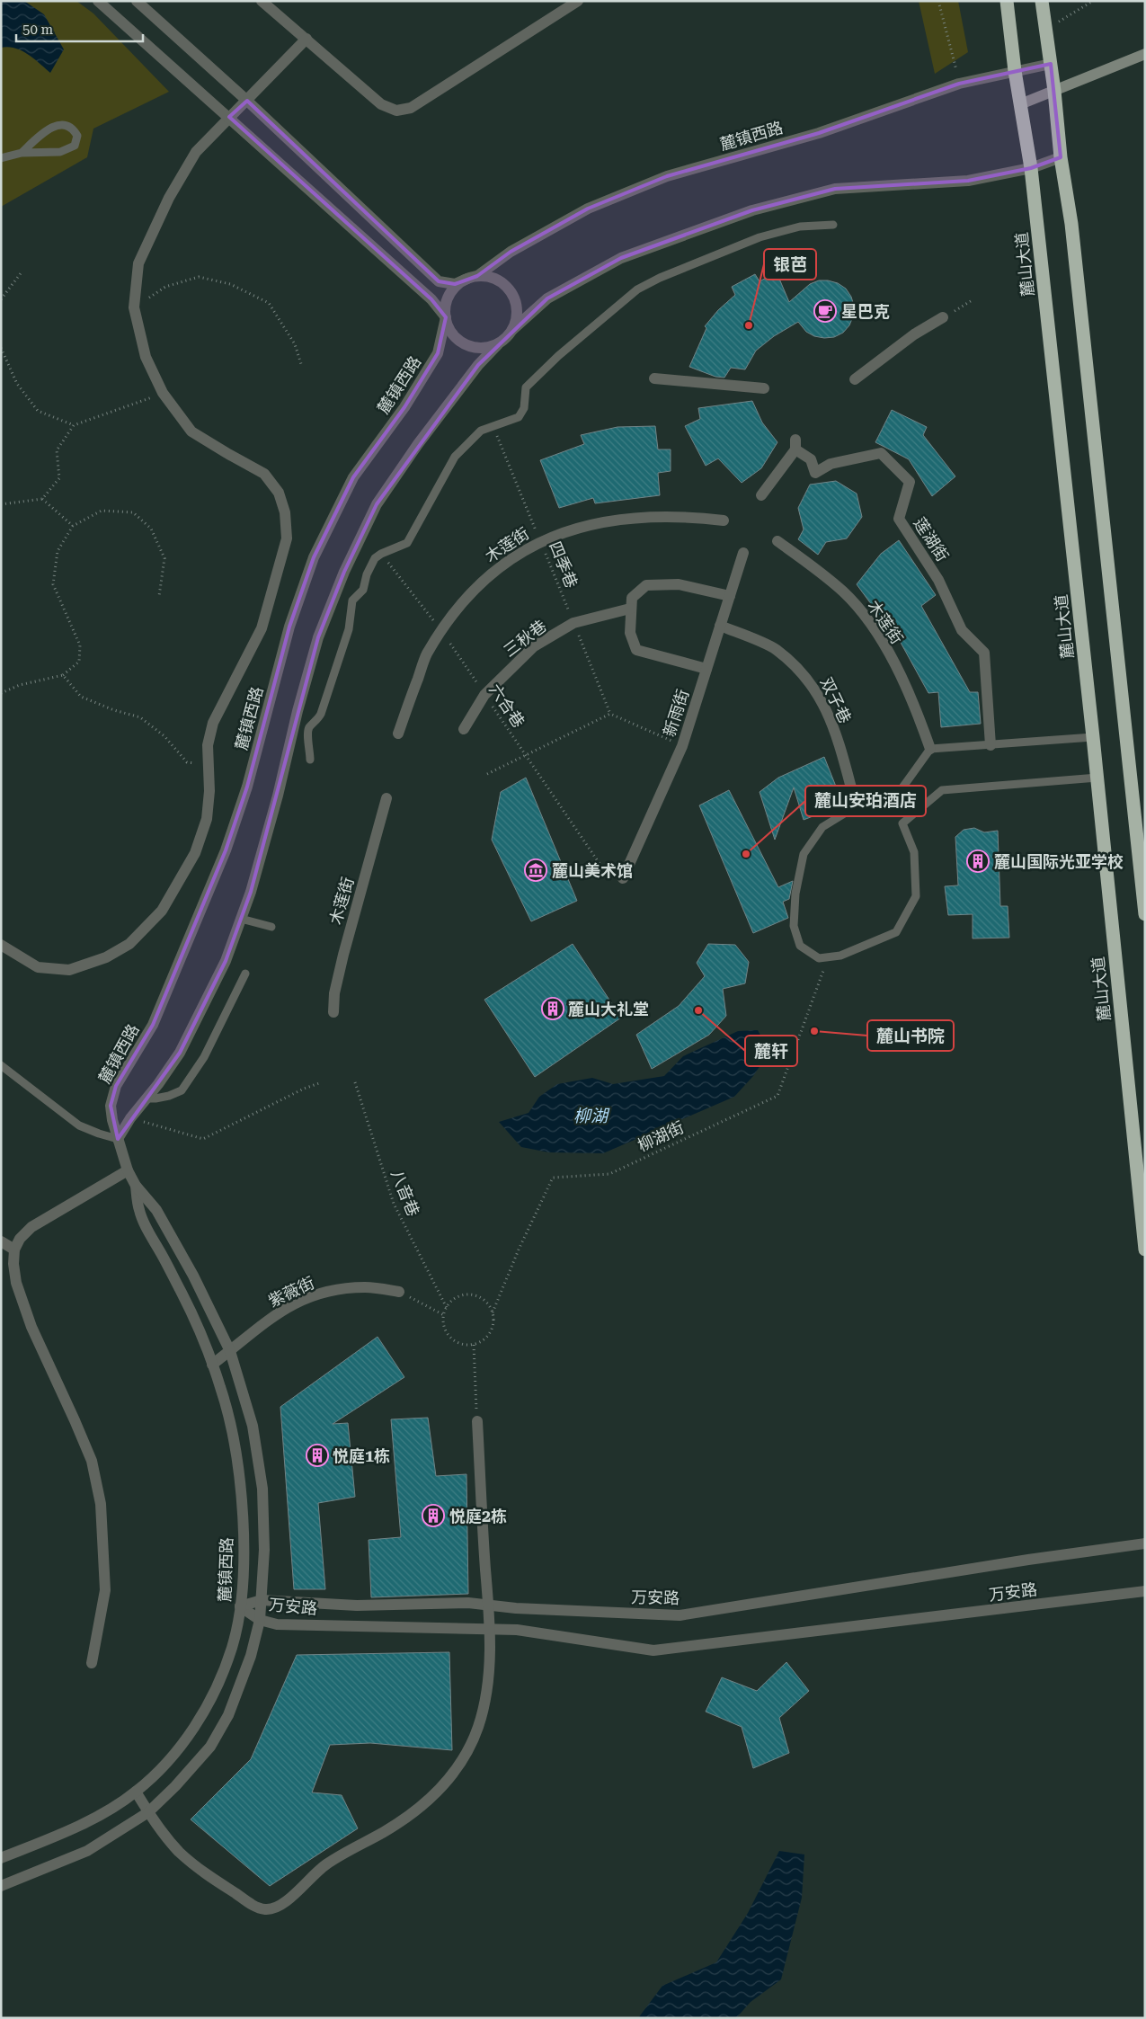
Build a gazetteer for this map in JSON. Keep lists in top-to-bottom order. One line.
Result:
{"streets":{"highway":["麓山大道"],"street":["麓镇西路","莲湖街","木莲街","三秋巷","双子巷","新雨街","紫薇街","万安路"],"path":["四季巷","六合巷","柳湖街","八音巷"]},"crossings":[["麓镇西路","麓山大道"],["麓镇西路","紫薇街"],["麓镇西路","万安路"],["木莲街","四季巷"],["木莲街","六合巷"],["四季巷","三秋巷"],["三秋巷","六合巷"],["双子巷","新雨街"],["柳湖街","八音巷"]],"water":["柳湖"],"places":{"cafe":["星巴克"],"other":["银芭","麓山安珀酒店","麓轩","麓山书院"],"building":["麓山国际光亚学校","麓山大礼堂","悦庭1栋","悦庭2栋"],"museum":["麓山美术馆"]},"scale_bar":"50 m"}
